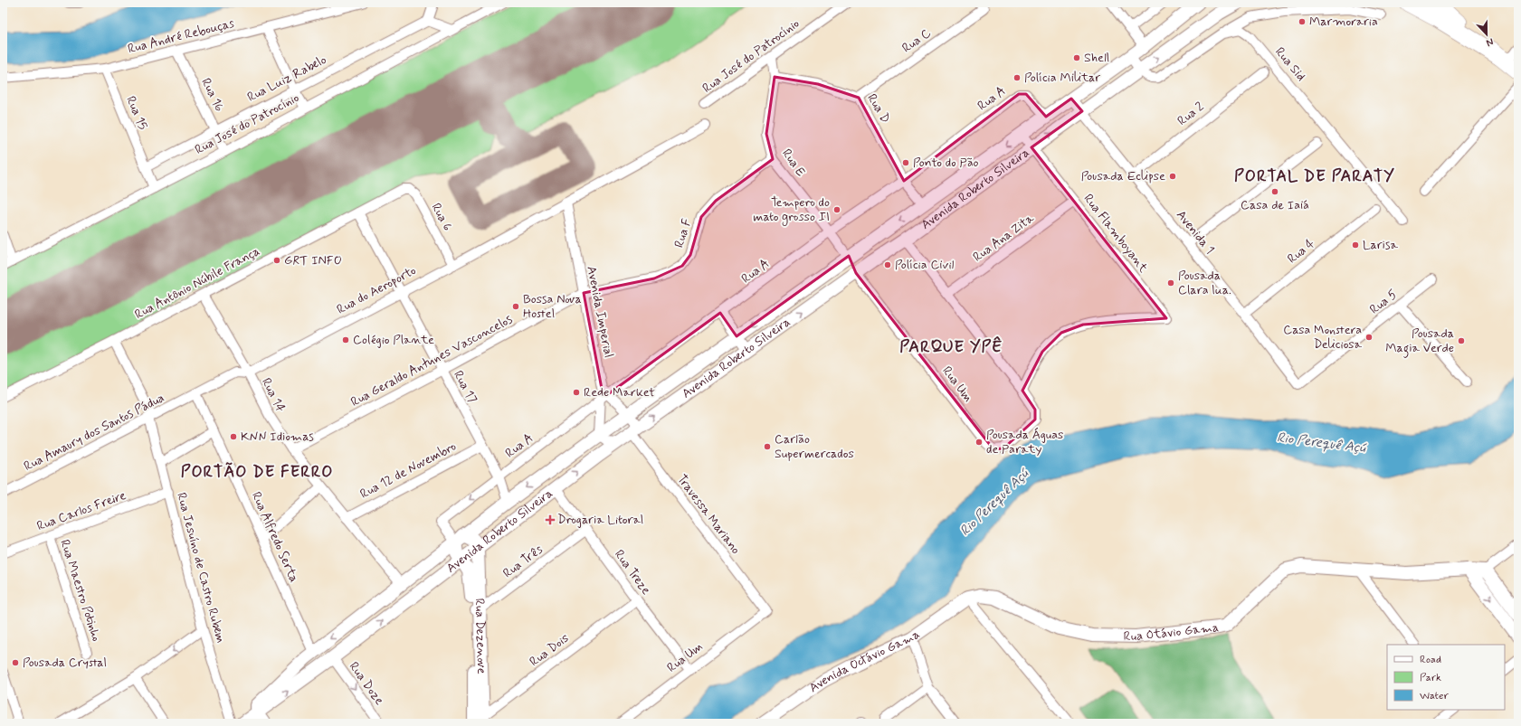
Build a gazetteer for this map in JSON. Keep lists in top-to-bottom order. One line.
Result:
{"streets":{"street":["Rua André Rebouças","Rua C","Rua José do Patrocínio","Rua Sid","Rua Luiz Rabelo","Rua 16","Rua A","Rua D","Rua 15","Rua 2","Rua E","Avenida Roberto Silveira","Rua 6","Avenida 1","Rua F","Rua Flamboyant","Rua Ana Zita","Rua 4","Rua Antônio Núbile França","Rua do Aeroporto","Rua 5","Avenida Imperial","Rua Geraldo Antunes Vasconcelos","Rua Um","Rua 17","Rua 14","Rua Amaury dos Santos Pádua","Rua 12 de Novembro","Rua Carlos Freire","Travessa Mariano","Rua Alfredo Serta","Rua Três","Rua Jesuíno de Castro Rubem","Rua Treze","Rua Maestro Potinho","Rua Otávio Gama","Rua Dezenove","Rua Dois","Avenida Octávio Gama","Rua Doze"]},"crossings":[["Rua André Rebouças","Rua 16"],["Rua André Rebouças","Rua 15"],["Rua C","Rua D"],["Rua José do Patrocínio","Rua 16"],["Rua José do Patrocínio","Rua 15"],["Rua José do Patrocínio","Rua E"],["Rua Sid","Avenida Roberto Silveira"],["Rua Luiz Rabelo","Rua 16"],["Rua Luiz Rabelo","Rua 15"],["Rua A","Rua D"],["Rua A","Rua E"],["Rua A","Avenida Roberto Silveira"],["Rua A","Avenida Imperial"],["Rua A","Rua 17"],["Rua A","Rua Dezenove"],["Rua D","Rua E"],["Rua D","Avenida Roberto Silveira"],["Rua 2","Avenida 1"],["Rua E","Avenida Roberto Silveira"],["Rua E","Rua F"],["Avenida Roberto Silveira","Avenida 1"],["Avenida Roberto Silveira","Rua Flamboyant"],["Avenida Roberto Silveira","Avenida Imperial"],["Avenida Roberto Silveira","Rua Um"],["Avenida Roberto Silveira","Rua 14"],["Avenida Roberto Silveira","Travessa Mariano"],["Avenida Roberto Silveira","Rua Alfredo Serta"],["Avenida Roberto Silveira","Rua Treze"],["Avenida Roberto Silveira","Rua Dezenove"],["Avenida Roberto Silveira","Rua Doze"],["Rua 6","Rua Antônio Núbile França"],["Rua 6","Rua do Aeroporto"],["Avenida 1","Rua 4"],["Avenida 1","Rua 5"],["Rua F","Avenida Imperial"],["Rua F","Rua Geraldo Antunes Vasconcelos"],["Rua Flamboyant","Rua Ana Zita"],["Rua Flamboyant","Rua Um"],["Rua Antônio Núbile França","Rua 17"],["Rua Antônio Núbile França","Rua 14"],["Rua Antônio Núbile França","Rua Jesuíno de Castro Rubem"],["Rua do Aeroporto","Avenida Imperial"],["Rua do Aeroporto","Rua 17"],["Rua do Aeroporto","Rua 14"],["Rua do Aeroporto","Rua Amaury dos Santos Pádua"],["Rua do Aeroporto","Rua Alfredo Serta"],["Avenida Imperial","Rua Geraldo Antunes Vasconcelos"],["Rua Geraldo Antunes Vasconcelos","Rua 17"],["Rua Geraldo Antunes Vasconcelos","Rua 14"],["Rua Um","Travessa Mariano"],["Rua Um","Rua Treze"],["Rua 17","Rua 12 de Novembro"],["Rua 14","Rua 12 de Novembro"],["Rua Amaury dos Santos Pádua","Rua Alfredo Serta"],["Rua Amaury dos Santos Pádua","Rua Jesuíno de Castro Rubem"],["Rua Carlos Freire","Rua Jesuíno de Castro Rubem"],["Rua Carlos Freire","Rua Maestro Potinho"],["Rua Três","Rua Treze"],["Rua Três","Rua Dezenove"],["Rua Treze","Rua Dois"],["Rua Otávio Gama","Avenida Octávio Gama"],["Rua Dezenove","Rua Dois"]],"one_way":["Rua Doze"],"districts":["PORTAL DE PARATY","PARQUE YPÊ","PORTÃO DE FERRO"],"water":["Rio Perequê Açú"],"places":{"other":["Marmoraria","Shell","Polícia Militar","Ponto do Pão","Pousada Eclipse","Casa de Iaiá","Tempero do mato grosso II","Larisa","GRT INFO","Polícia Civil","Pousada Clara lua.","Bossa Nova Hostel","Casa Monstera Deliciosa","Colégio Plante","Pousada Magia Verde","Rede Market","KNN Idiomas","Pousada Águas de Paraty","Carlão Supermercados","Pousada Crystal"],"health":["Drogaria Litoral"]},"legend":["Road","Park","Water"],"north":"bottom"}
